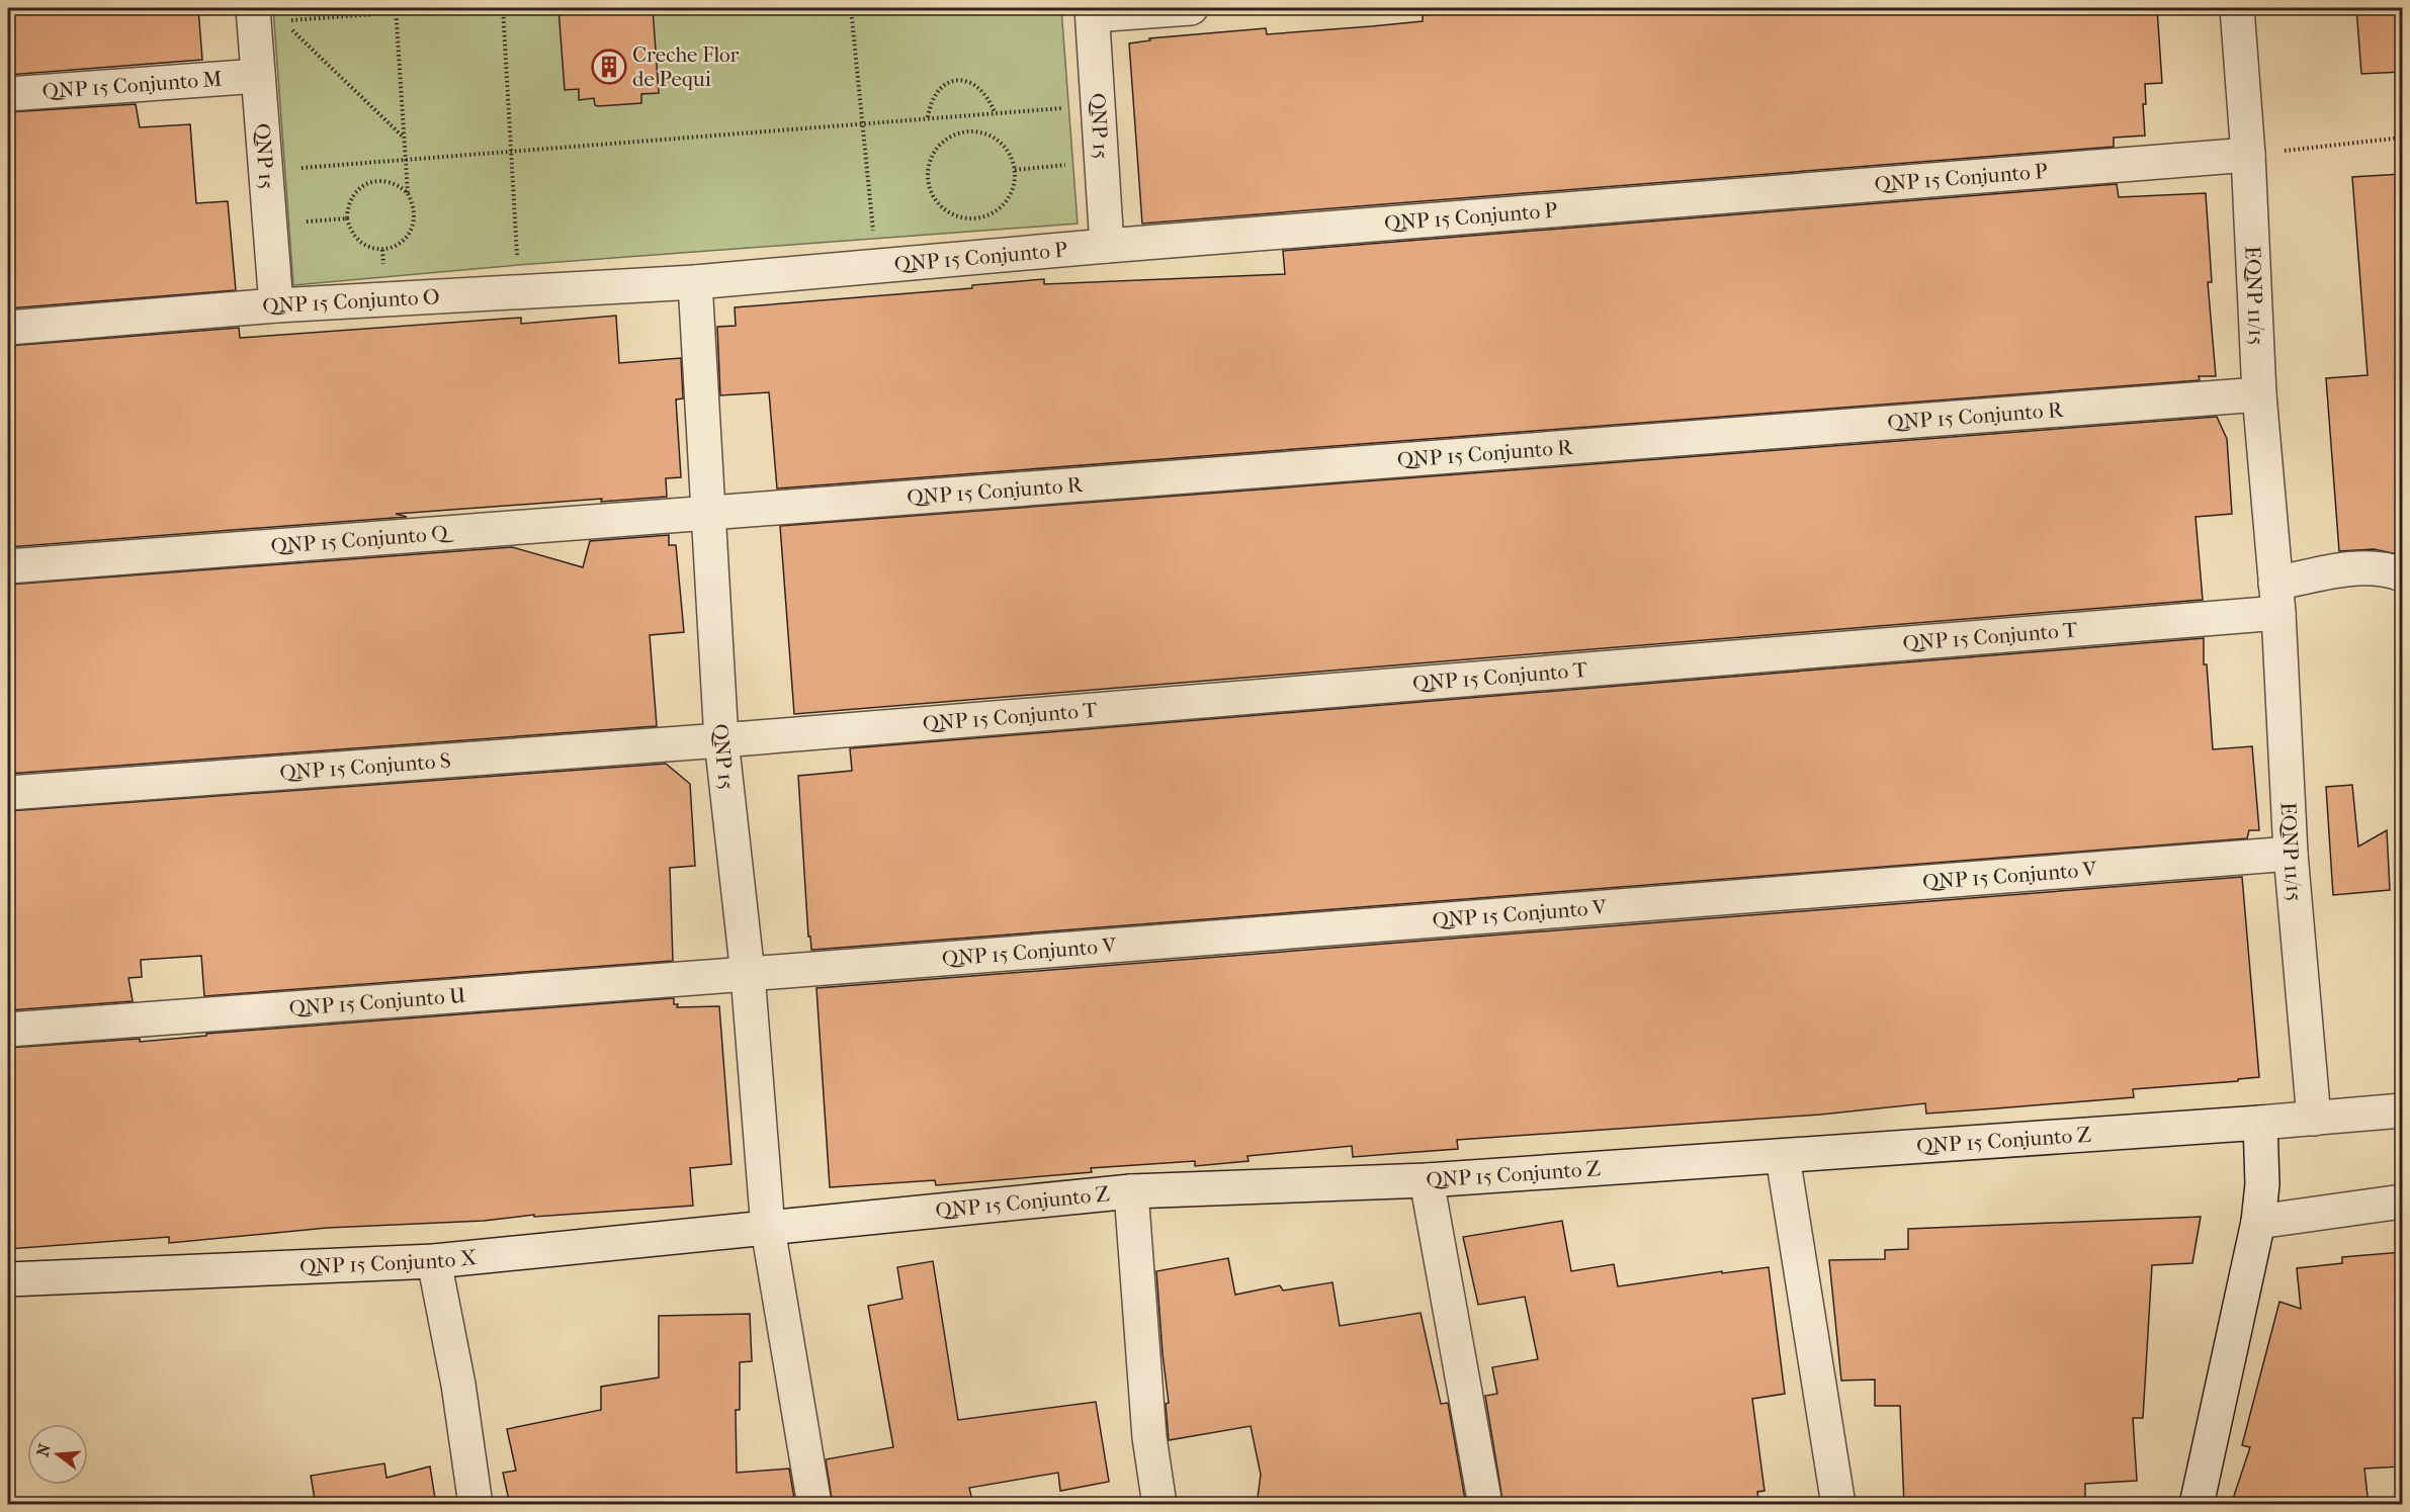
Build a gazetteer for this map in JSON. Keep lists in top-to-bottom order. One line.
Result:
{"streets":{"street":["QNP 15 Conjunto M","QNP 15","QNP 15 Conjunto P","EQNP 11/15","QNP 15 Conjunto O","QNP 15 Conjunto R","QNP 15 Conjunto Q","QNP 15 Conjunto T","QNP 15 Conjunto S","QNP 15 Conjunto V","QNP 15 Conjunto U","QNP 15 Conjunto Z","QNP 15 Conjunto X"]},"crossings":[["QNP 15 Conjunto M","QNP 15"],["QNP 15","QNP 15 Conjunto P"],["QNP 15","QNP 15 Conjunto O"],["QNP 15","QNP 15 Conjunto R"],["QNP 15","QNP 15 Conjunto Q"],["QNP 15","QNP 15 Conjunto T"],["QNP 15","QNP 15 Conjunto S"],["QNP 15","QNP 15 Conjunto V"],["QNP 15","QNP 15 Conjunto U"],["QNP 15","QNP 15 Conjunto Z"],["QNP 15","QNP 15 Conjunto X"],["QNP 15 Conjunto P","EQNP 11/15"],["QNP 15 Conjunto P","QNP 15 Conjunto O"],["EQNP 11/15","QNP 15 Conjunto R"],["EQNP 11/15","QNP 15 Conjunto T"],["EQNP 11/15","QNP 15 Conjunto V"],["EQNP 11/15","QNP 15 Conjunto Z"],["QNP 15 Conjunto R","QNP 15 Conjunto Q"],["QNP 15 Conjunto T","QNP 15 Conjunto S"],["QNP 15 Conjunto V","QNP 15 Conjunto U"],["QNP 15 Conjunto Z","QNP 15 Conjunto X"]],"places":{"building":["Creche Flor de Pequi"]},"north":"left"}
